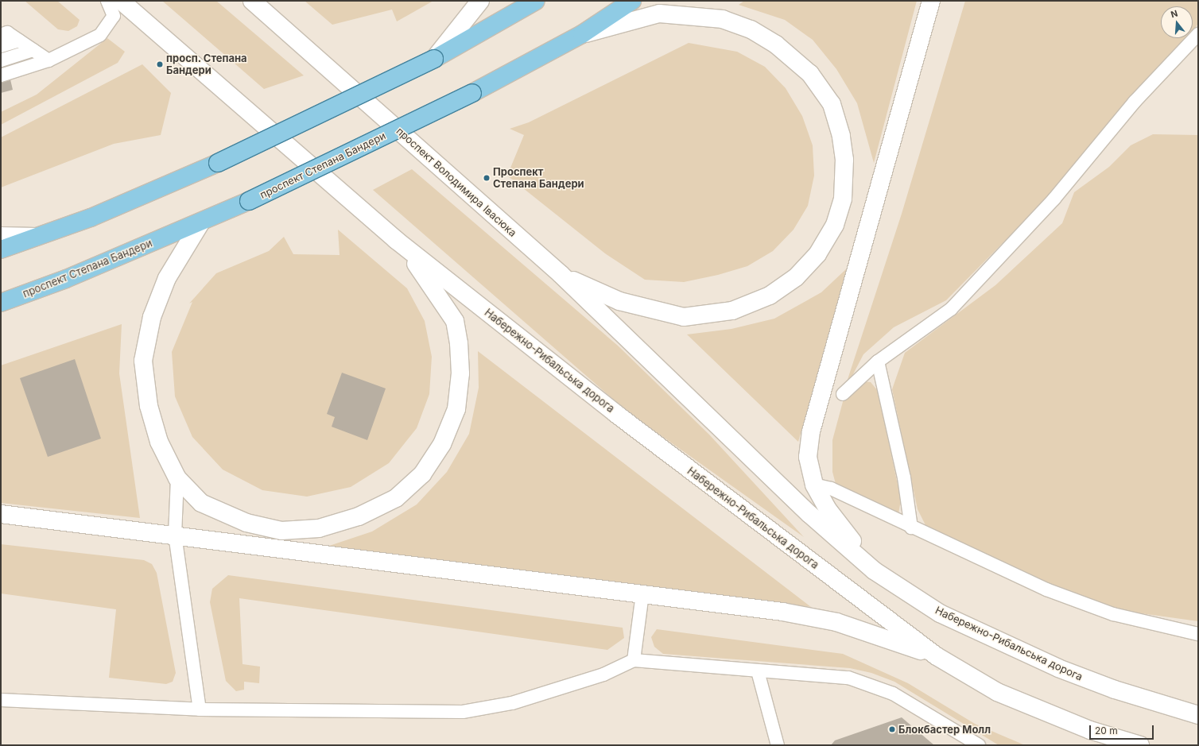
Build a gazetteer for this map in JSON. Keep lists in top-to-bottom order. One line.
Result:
{"streets":{"main road":["проспект Степана Бандери","проспект Володимира Івасюка","Набережно-Рибальська дорога"]},"crossings":[["проспект Володимира Івасюка","Набережно-Рибальська дорога"]],"places":["просп. Степана Бандери","Проспект Степана Бандери","Блокбастер Молл"],"scale_bar":"20 m","north":"top"}
